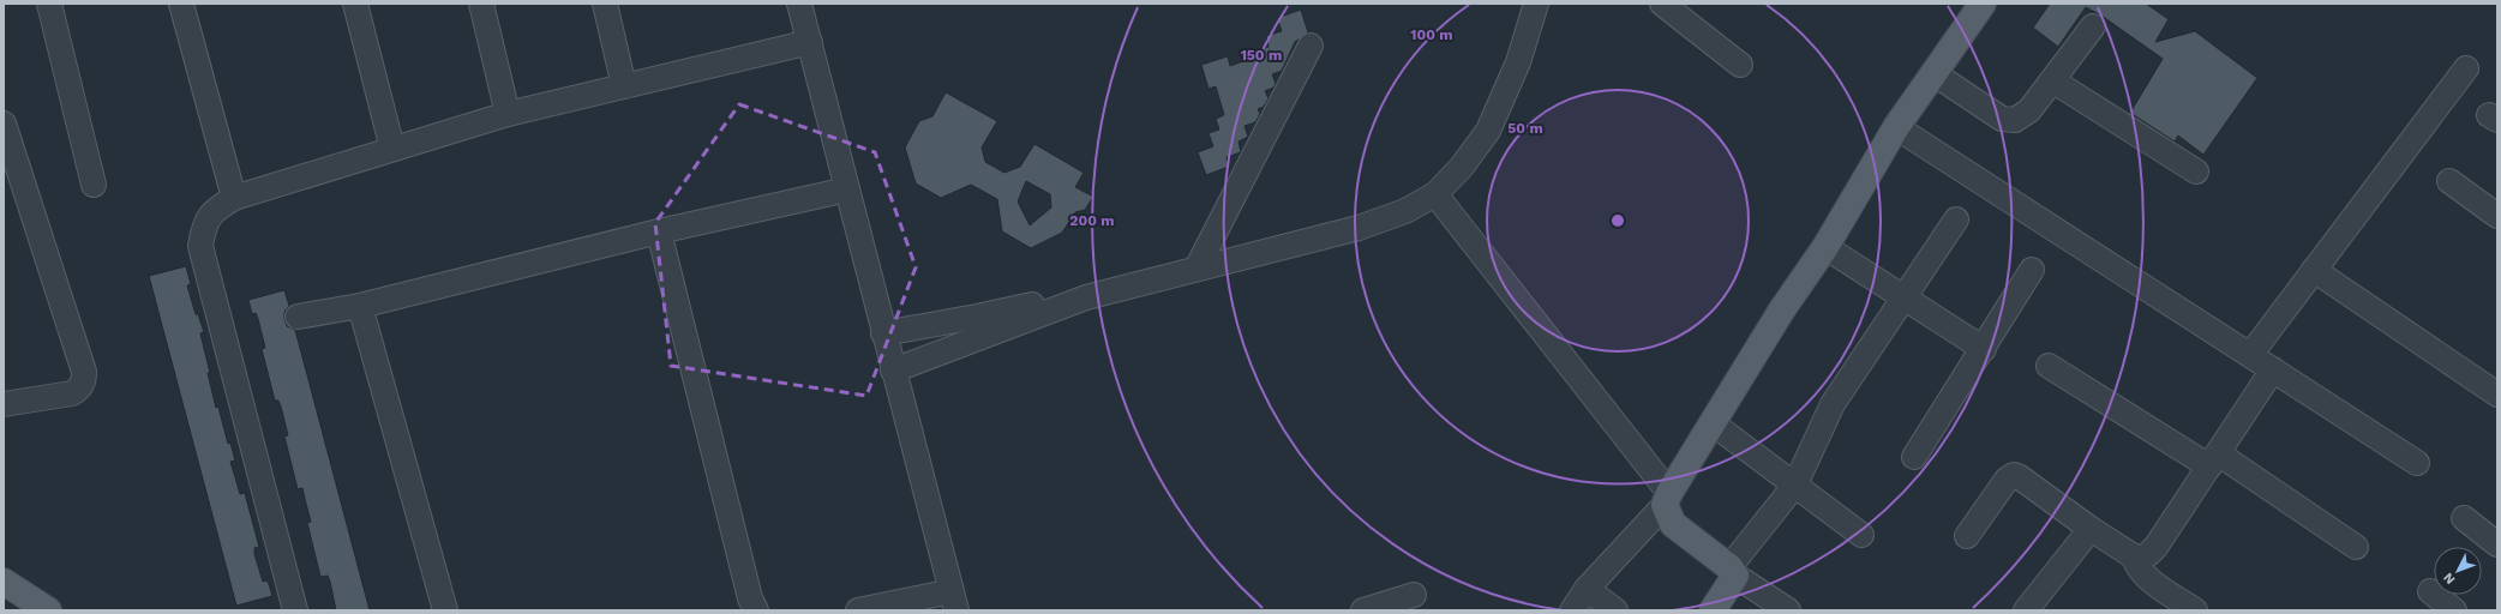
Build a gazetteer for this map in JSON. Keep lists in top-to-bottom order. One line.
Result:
{"north":"bottom left","rings":["100 m","150 m","50 m","200 m"]}
